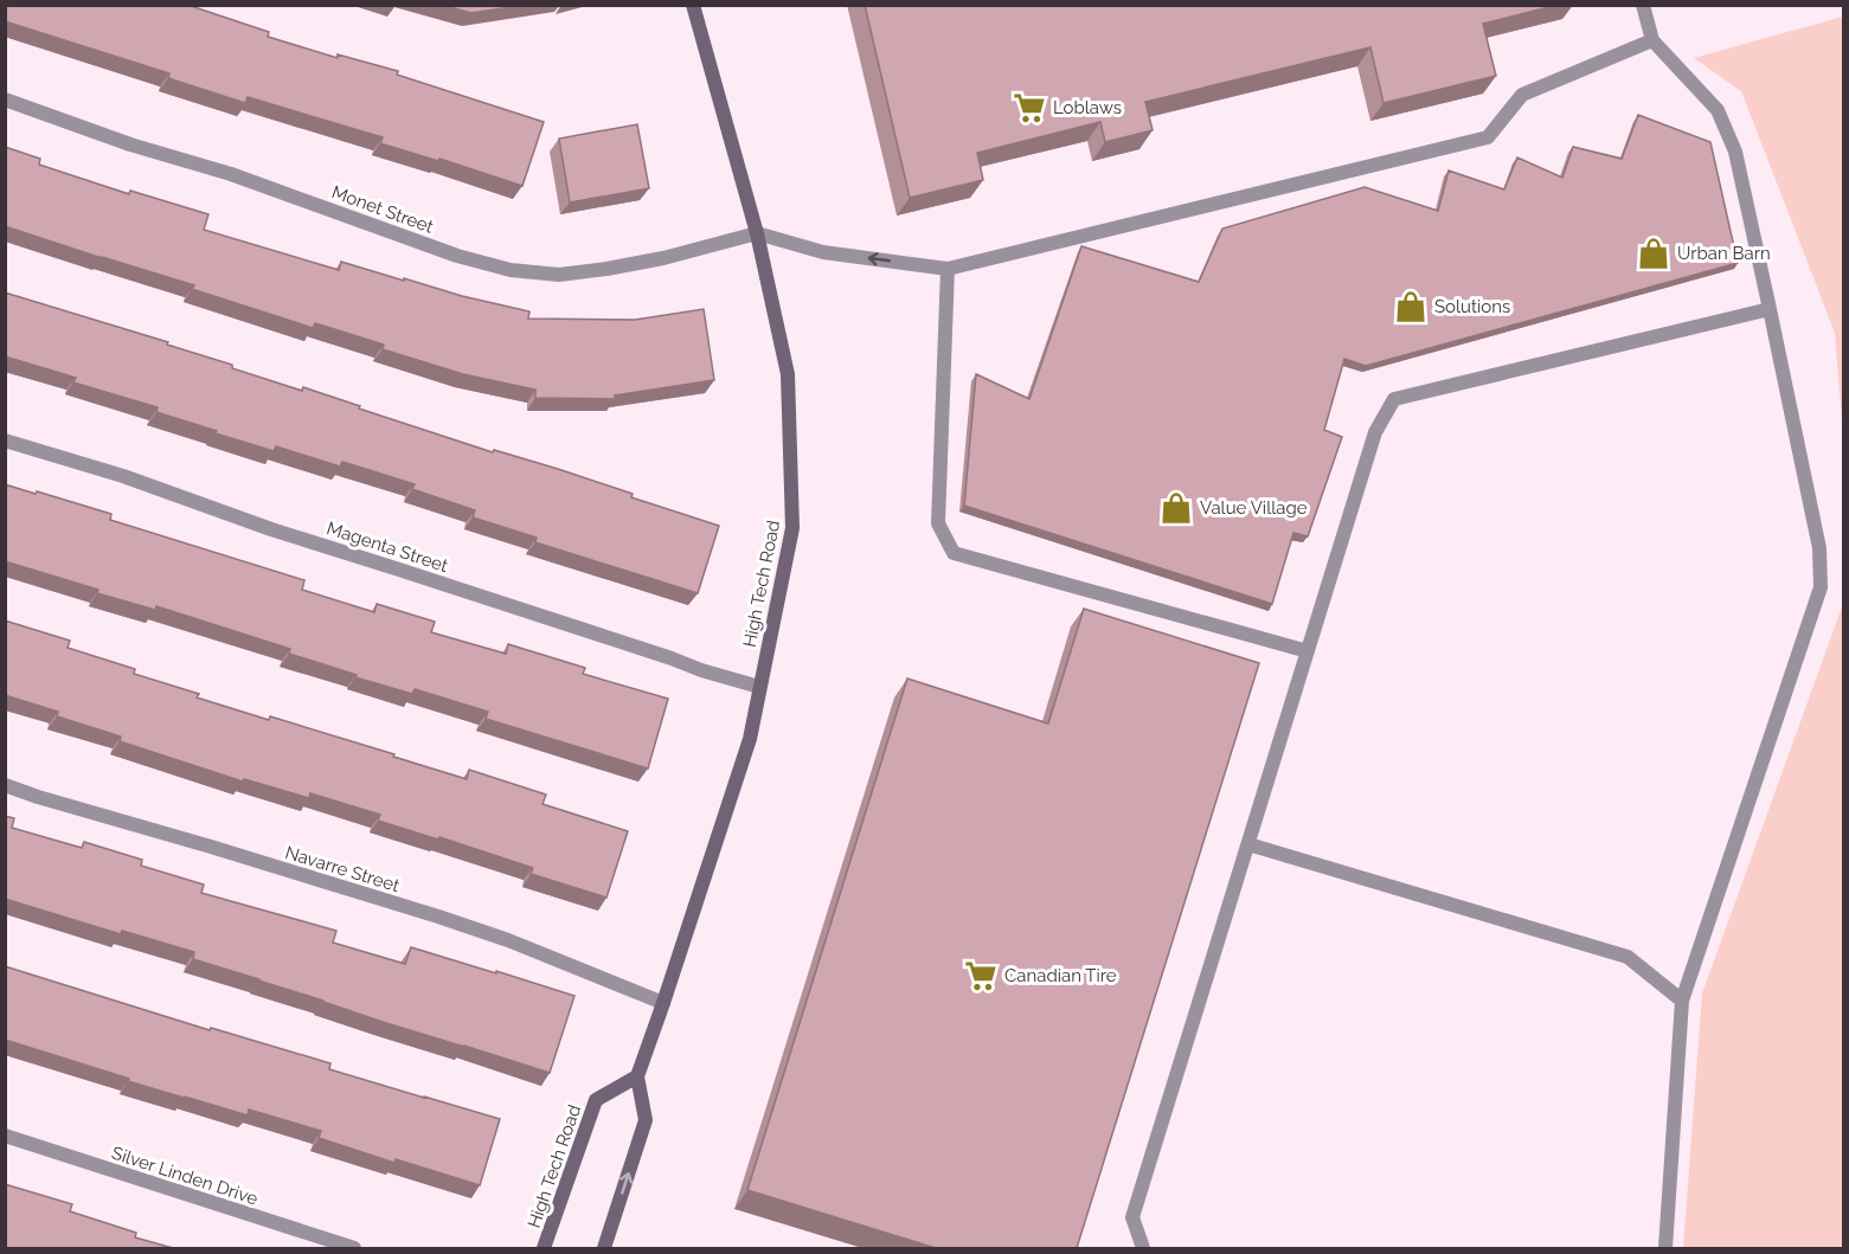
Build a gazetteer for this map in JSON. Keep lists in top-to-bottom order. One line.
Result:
{"streets":{"street":["Monet Street","Magenta Street","High Tech Road","Navarre Street","Silver Linden Drive"]},"crossings":[["Monet Street","High Tech Road"],["Magenta Street","High Tech Road"],["High Tech Road","Navarre Street"]],"places":{"supermarket":["Loblaws","Canadian Tire"],"shop":["Urban Barn","Solutions","Value Village"]}}
